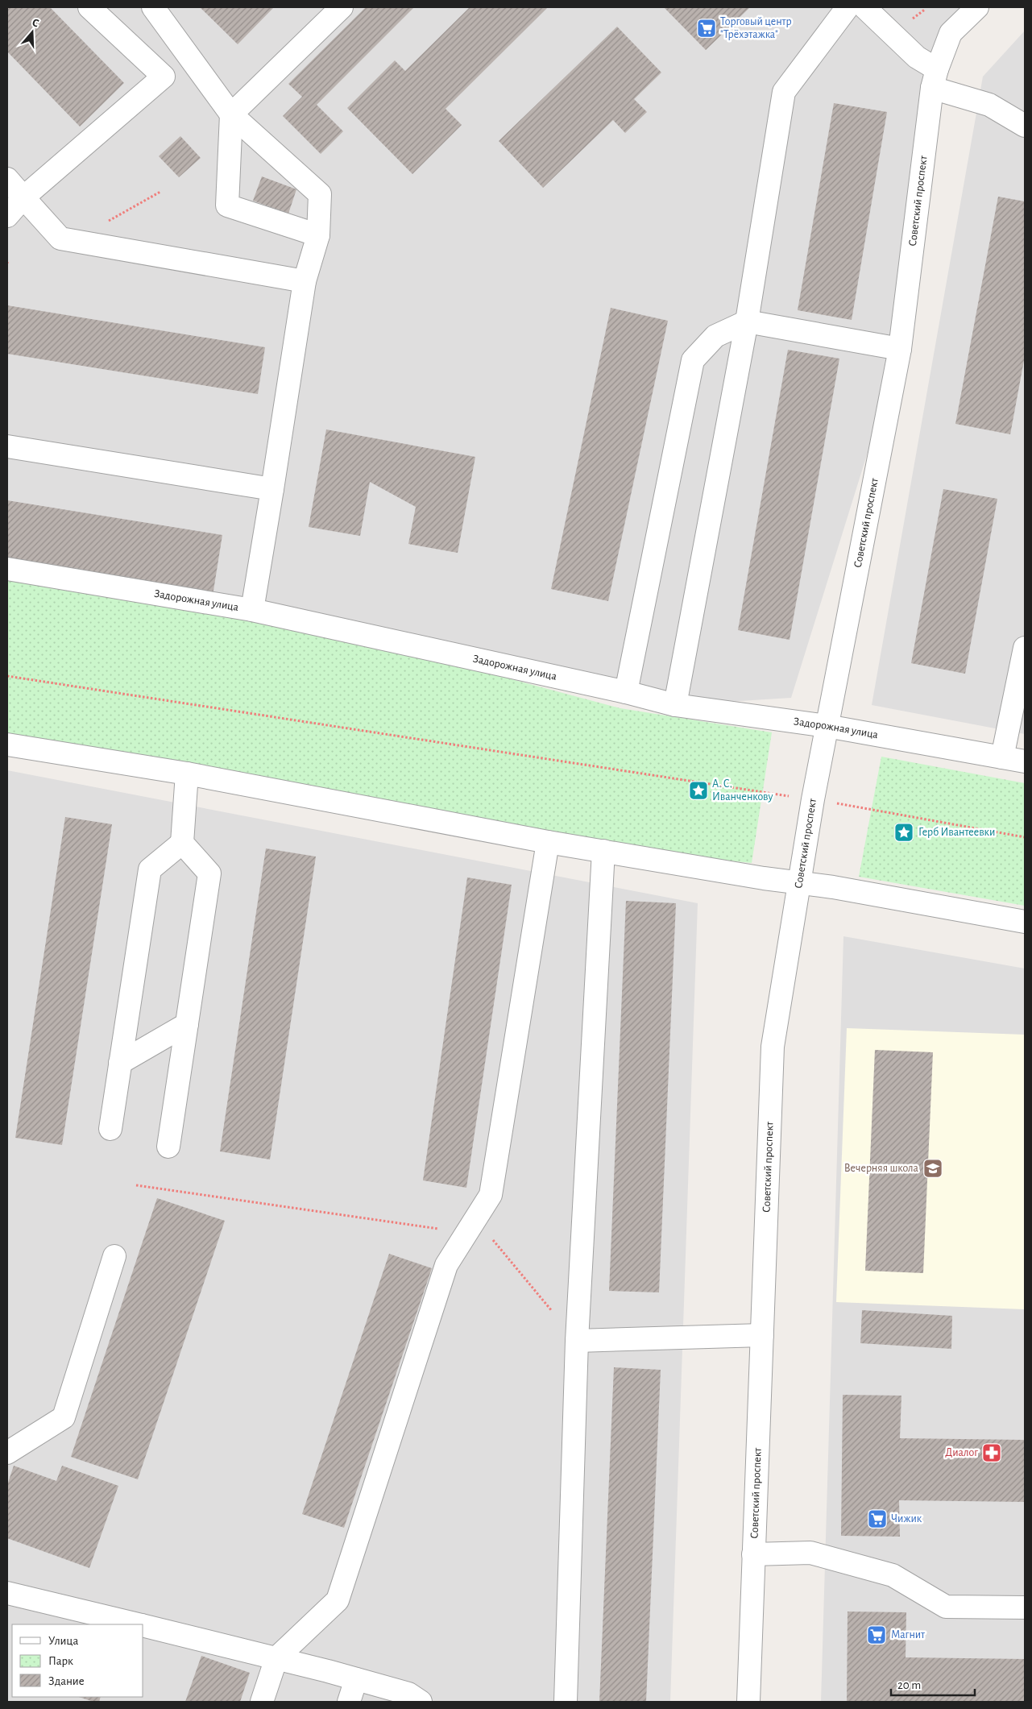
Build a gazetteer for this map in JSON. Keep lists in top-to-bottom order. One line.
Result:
{"streets":{"street":["Советский проспект","Задорожная улица"]},"crossings":[["Советский проспект","Задорожная улица"]],"places":{"supermarket":["Торговый центр \"Трёхэтажка\"","Чижик","Магнит"],"place":["А. С. Иванченкову","Герб Ивантеевки"],"school or university":["Вечерняя школа"],"pharmacy":["Диалог"]},"legend":["Улица","Парк","Здание"],"scale_bar":"20 m","north":"top"}
